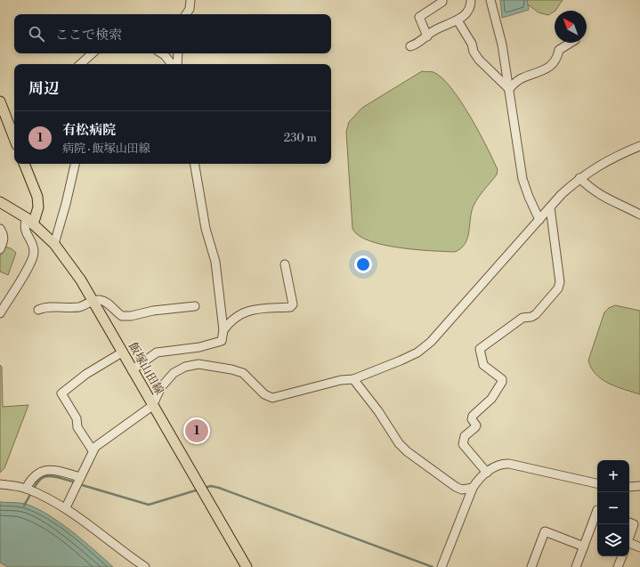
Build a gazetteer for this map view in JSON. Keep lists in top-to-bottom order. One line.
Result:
{"streets":{"main road":["飯塚山田線"]},"north":"top left","page":{"search":"ここで検索","heading":"周辺","list":[{"mark":"1","name":"有松病院","note":"病院 · 飯塚山田線","value":"230 m"}],"pins":"1","map_buttons":["+","−"]}}
